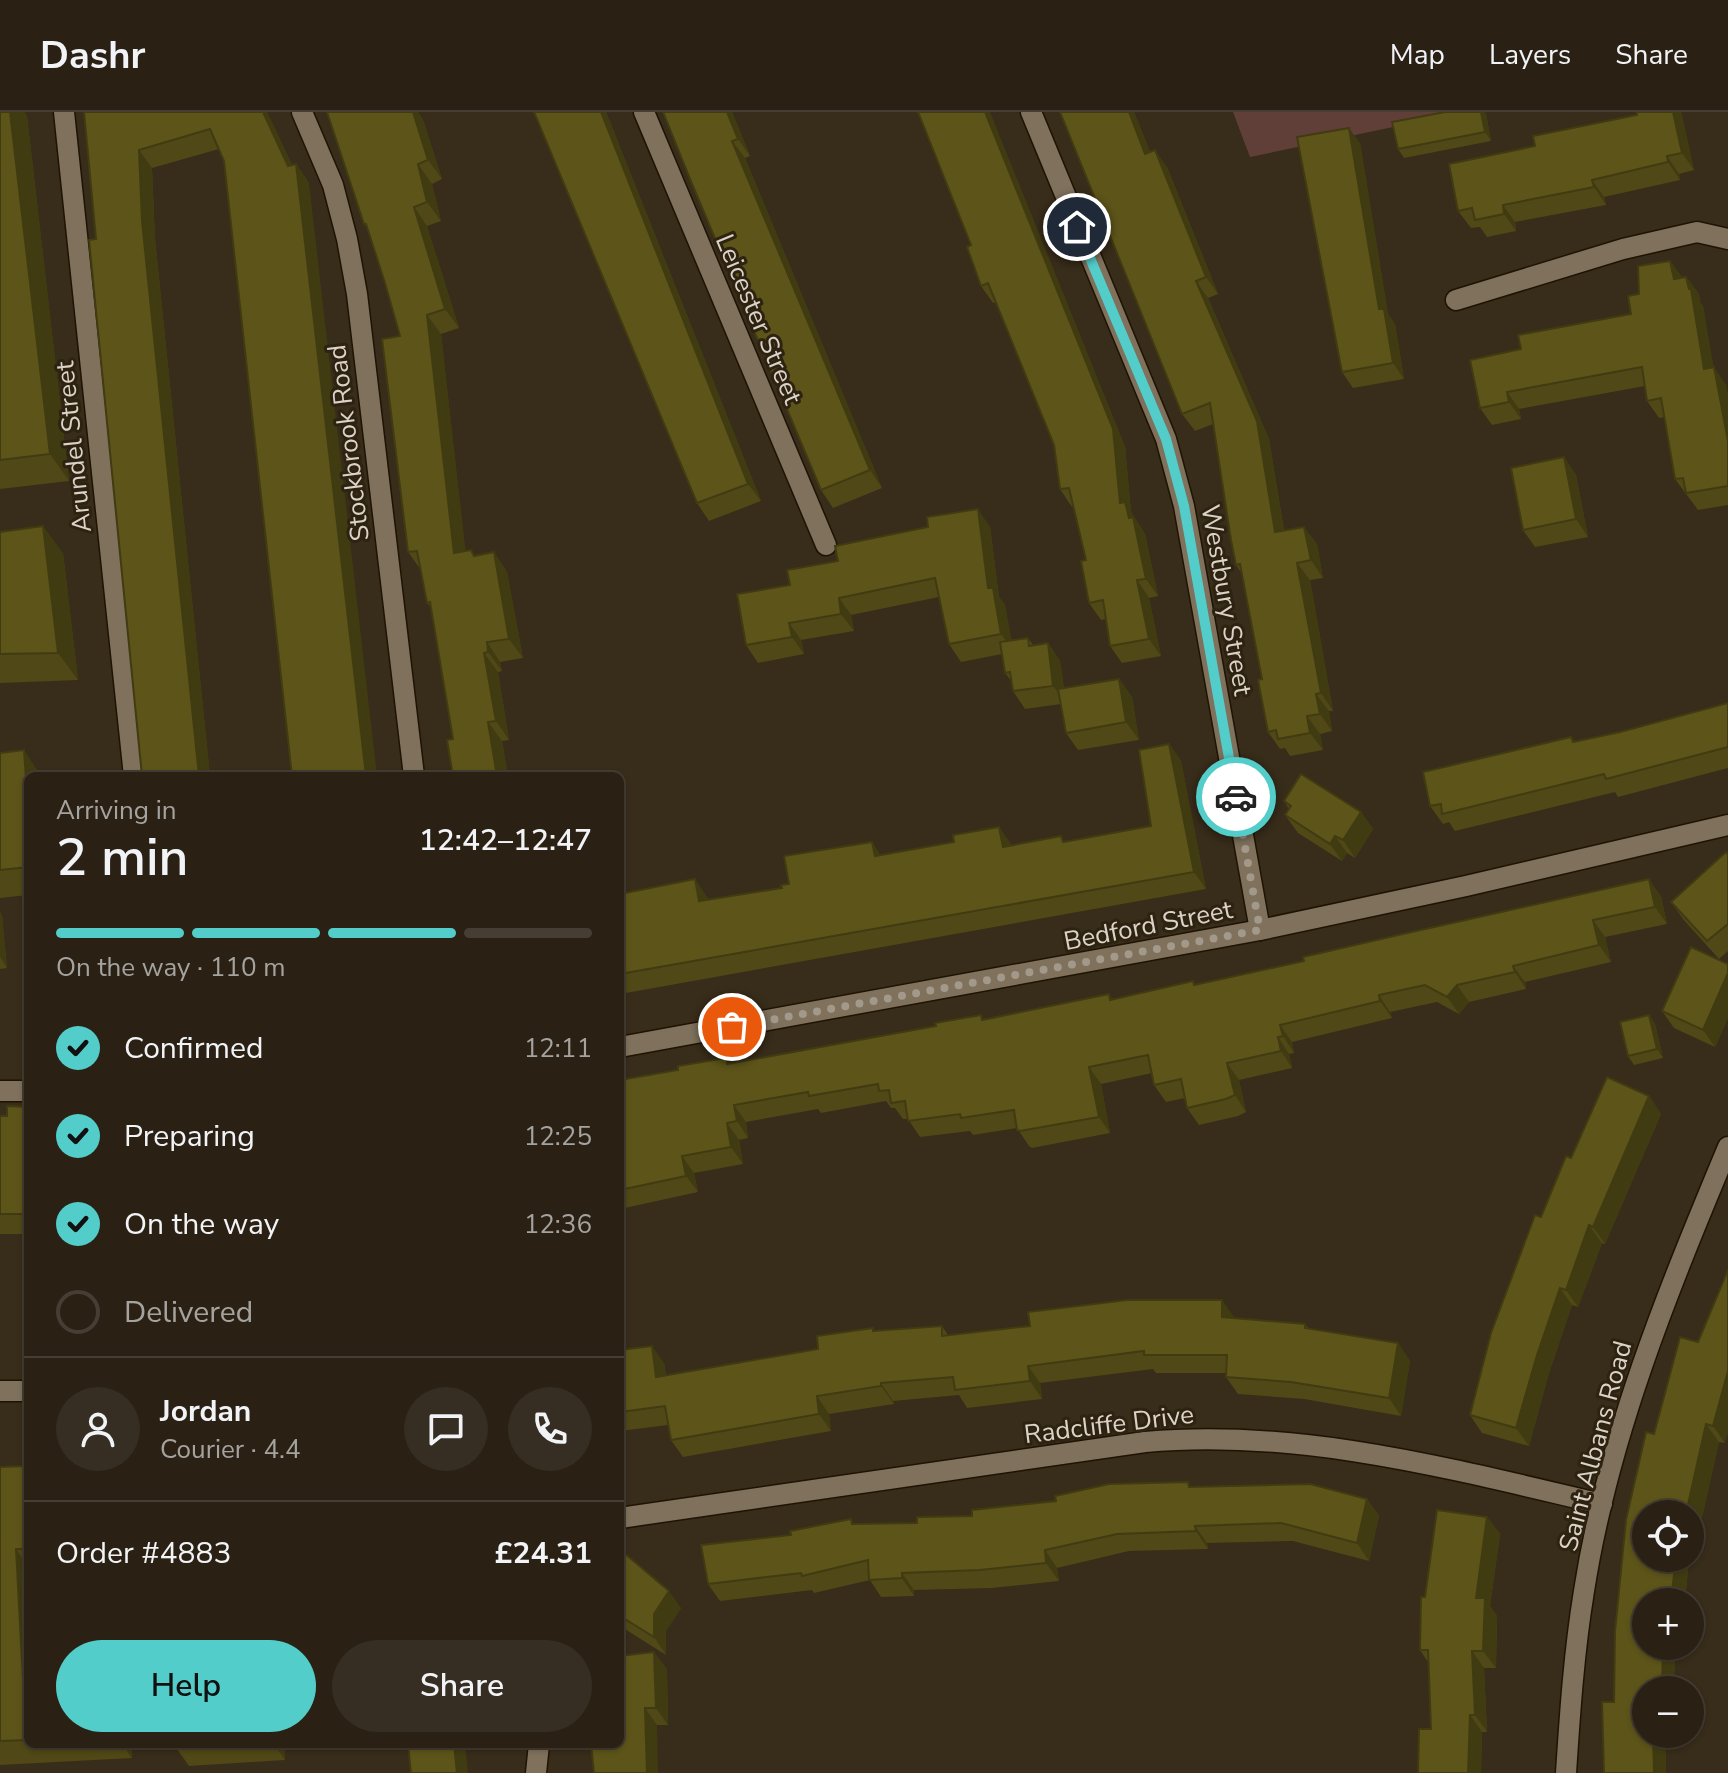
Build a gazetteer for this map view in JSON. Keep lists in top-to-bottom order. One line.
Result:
{"streets":{"street":["Leicester Street","Stockbrook Road","Arundel Street","Westbury Street","Bedford Street","Radcliffe Drive","Saint Albans Road"]},"crossings":[["Westbury Street","Bedford Street"],["Radcliffe Drive","Saint Albans Road"]],"page":{"header":"Dashr","nav":["Map","Layers","Share"],"heading":["2 min","Arriving in","12:42–12:47"],"panel":["Jordan","Courier · 4.4","Order #4883","£24.31"],"bar":"On the way · 110 m","list":[["Confirmed","12:11"],["Preparing","12:25"],["On the way","12:36"],"Delivered"],"map_buttons":["+","−"],"buttons":["Help","Share"]}}
